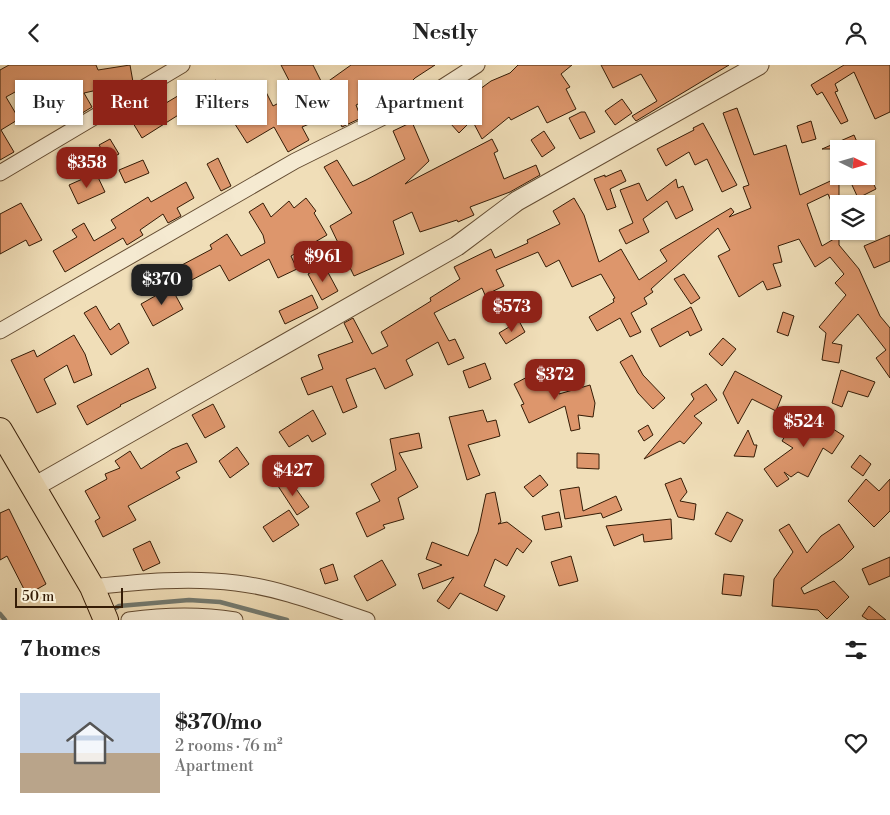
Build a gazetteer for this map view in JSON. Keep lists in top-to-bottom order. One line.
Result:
{"scale_bar":"50 m","north":"right","page":{"header":"Nestly","chip":["Buy","Rent","Filters","New","Apartment"],"price":["$358","$961","$370","$573","$372","$524","$427"],"scale":"50 m","heading":"7 homes","list":[{"name":"$370/mo","note":"2 rooms · 76 m² · Apartment"}]}}
